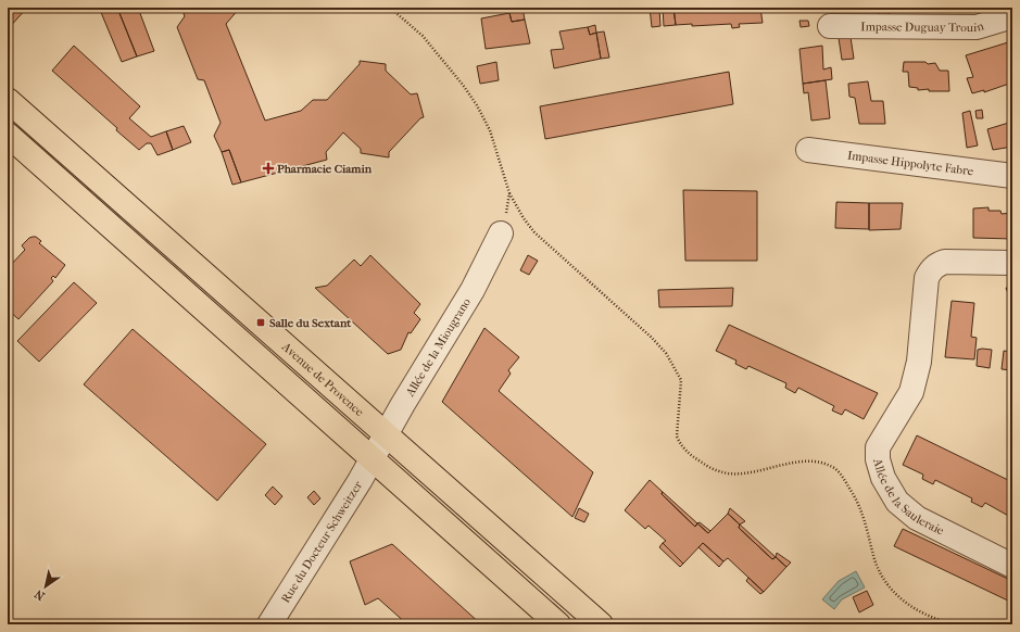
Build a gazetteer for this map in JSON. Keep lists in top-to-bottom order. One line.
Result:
{"streets":{"main road":["Avenue de Provence"],"street":["Impasse Duguay Trouin","Impasse Hippolyte Fabre","Allée de la Miougrano","Allée de la Sauleraie","Rue du Docteur Schweitzer"]},"crossings":[["Allée de la Miougrano","Avenue de Provence"],["Allée de la Miougrano","Rue du Docteur Schweitzer"]],"places":{"health":["Pharmacie Ciamin"],"transit":["Salle du Sextant"]},"north":"bottom left"}
